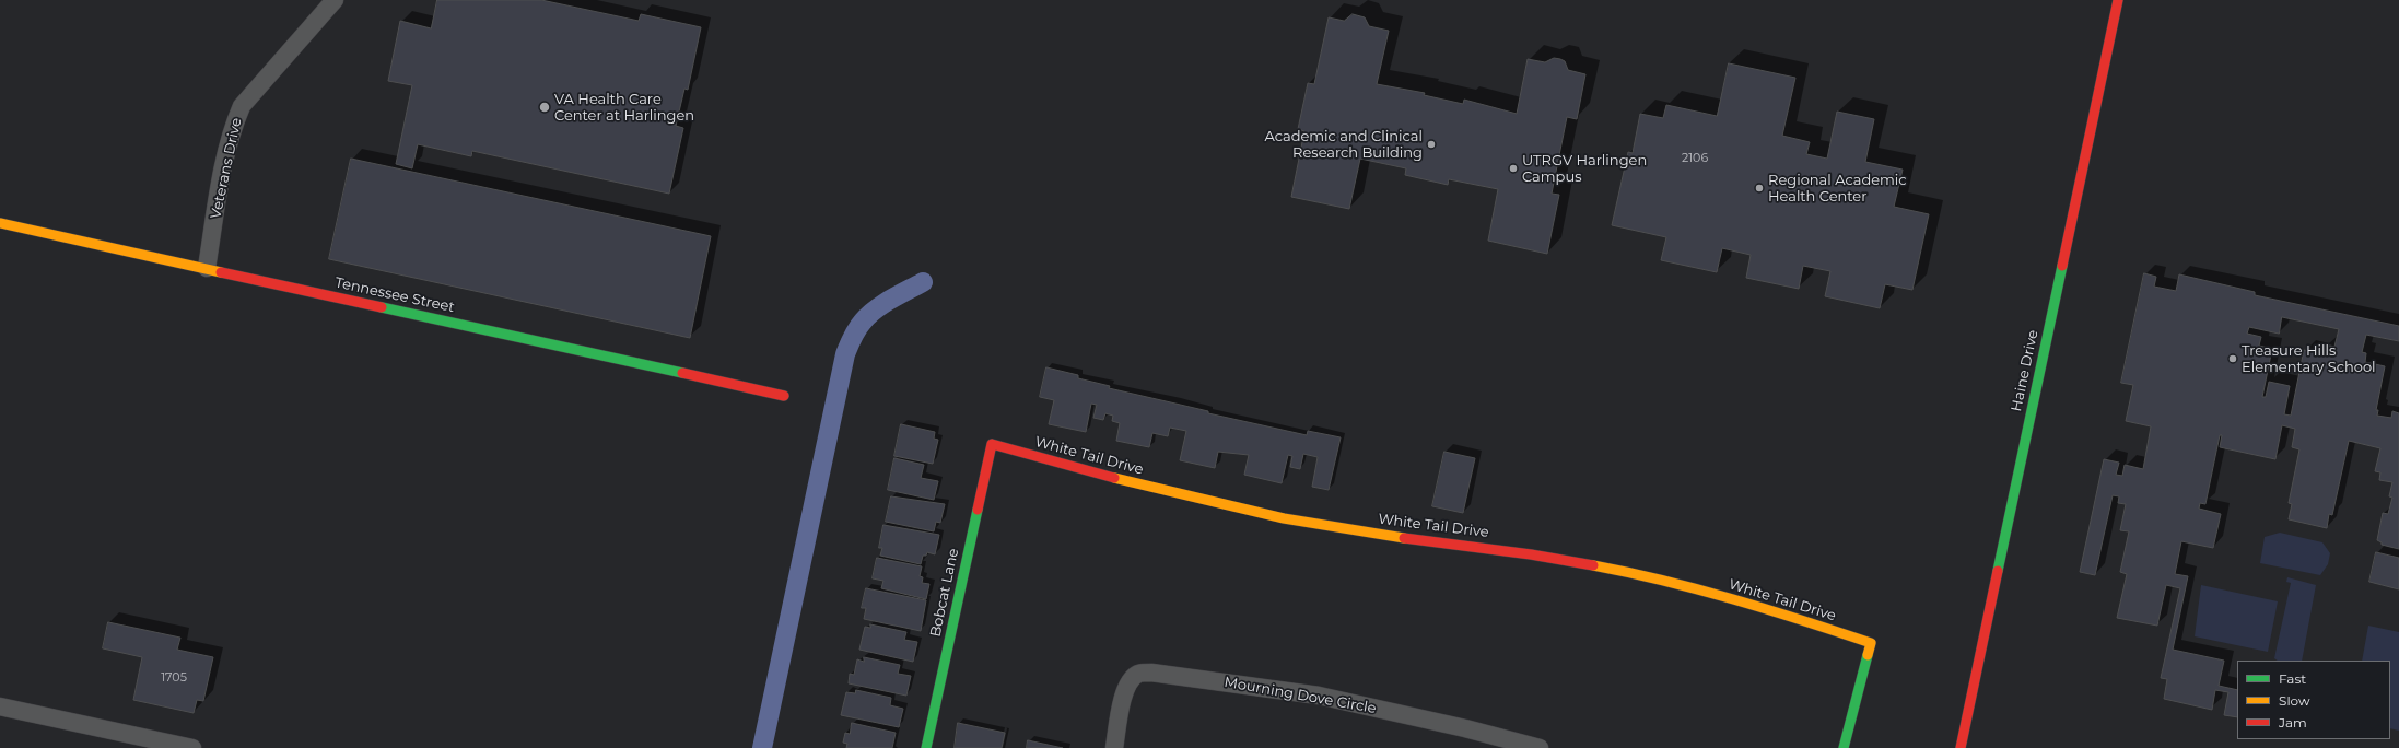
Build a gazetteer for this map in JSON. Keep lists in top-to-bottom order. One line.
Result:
{"streets":{"street":["Veterans Drive","Tennessee Street","Haine Drive","White Tail Drive","Bobcat Lane","Mourning Dove Circle"]},"crossings":[["Veterans Drive","Tennessee Street"],["White Tail Drive","Bobcat Lane"]],"places":["VA Health Care Center at Harlingen","Academic and Clinical Research Building","UTRGV Harlingen Campus","Regional Academic Health Center","Treasure Hills Elementary School"],"house_numbers":["2106","1705"],"legend":["Fast","Slow","Jam"]}
